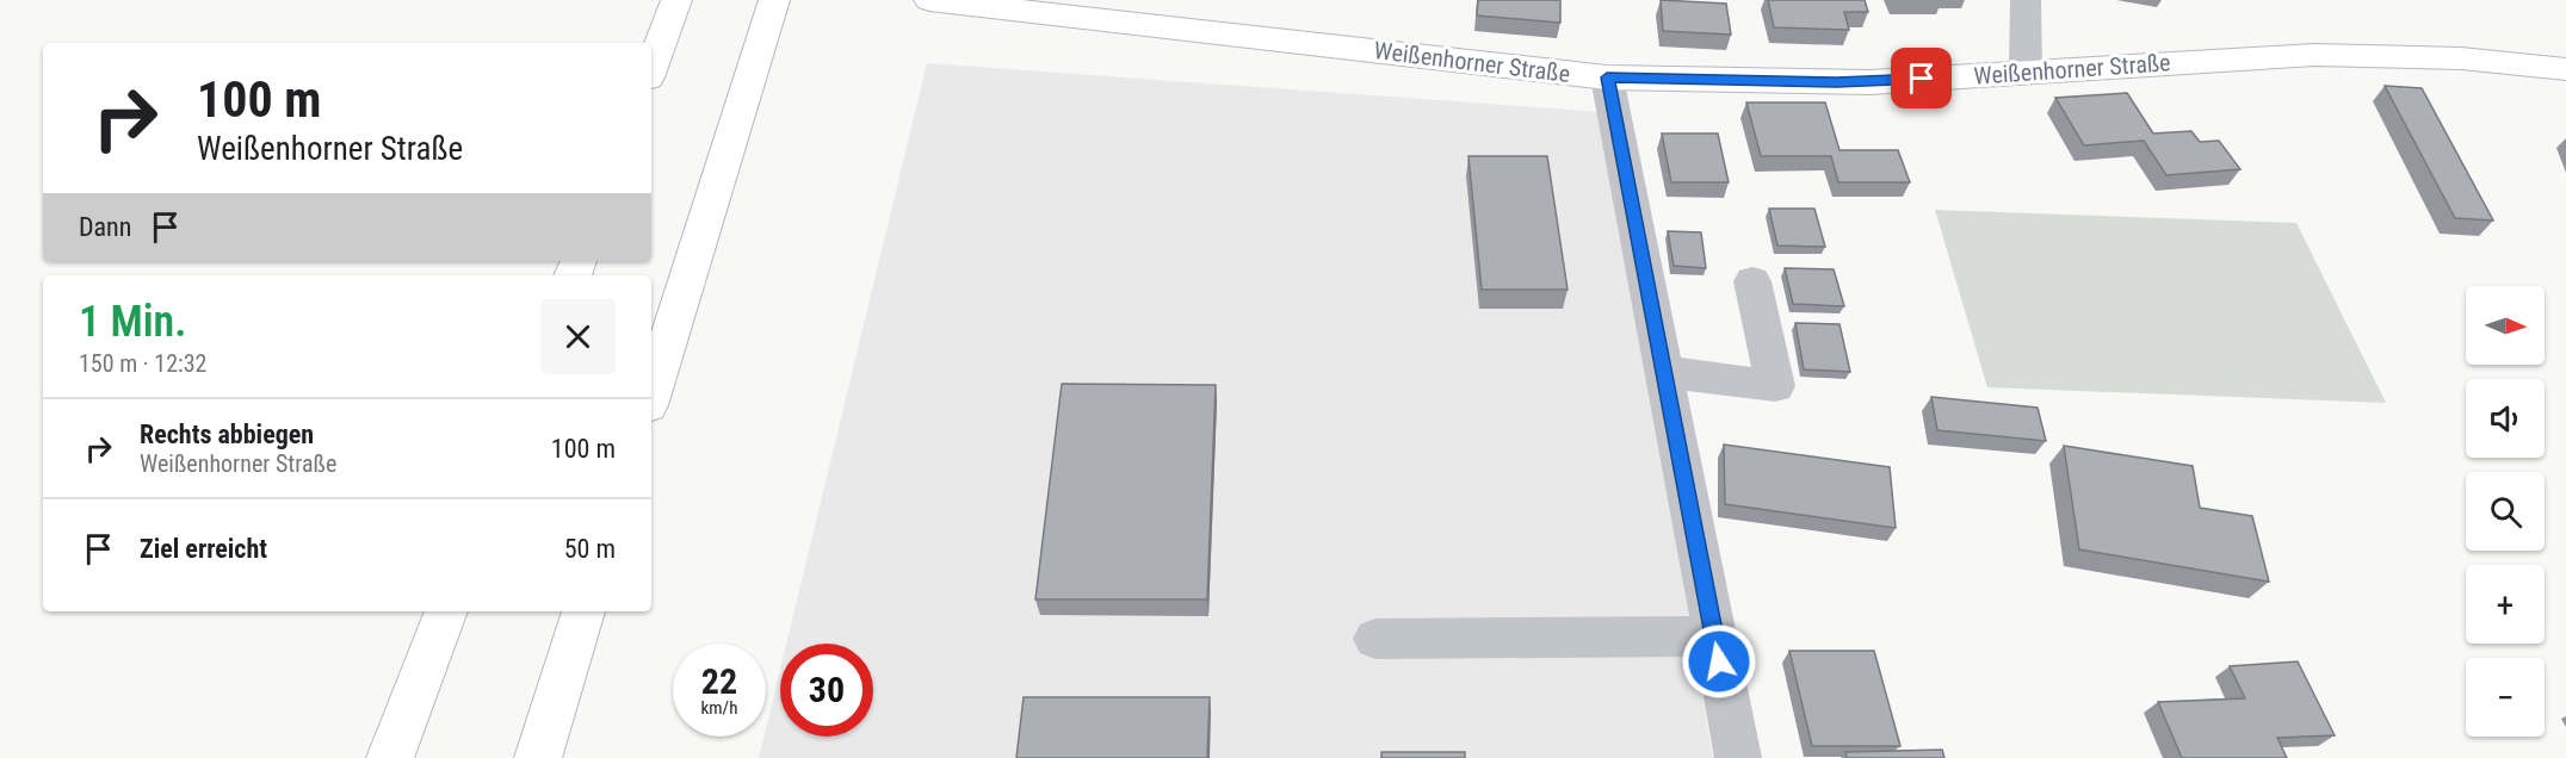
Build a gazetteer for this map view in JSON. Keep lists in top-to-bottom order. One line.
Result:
{"streets":{"main road":["Weißenhorner Straße"]},"north":"right","page":{"turn":["100 m","Weißenhorner Straße"],"then":"Dann","heading":["1 Min.","150 m · 12:32"],"map_buttons":["+","−"],"list":[{"name":"Rechts abbiegen","note":"Weißenhorner Straße","value":"100 m"},{"name":"Ziel erreicht","value":"50 m"}],"speed":"22 km/h","limit":"30"}}
